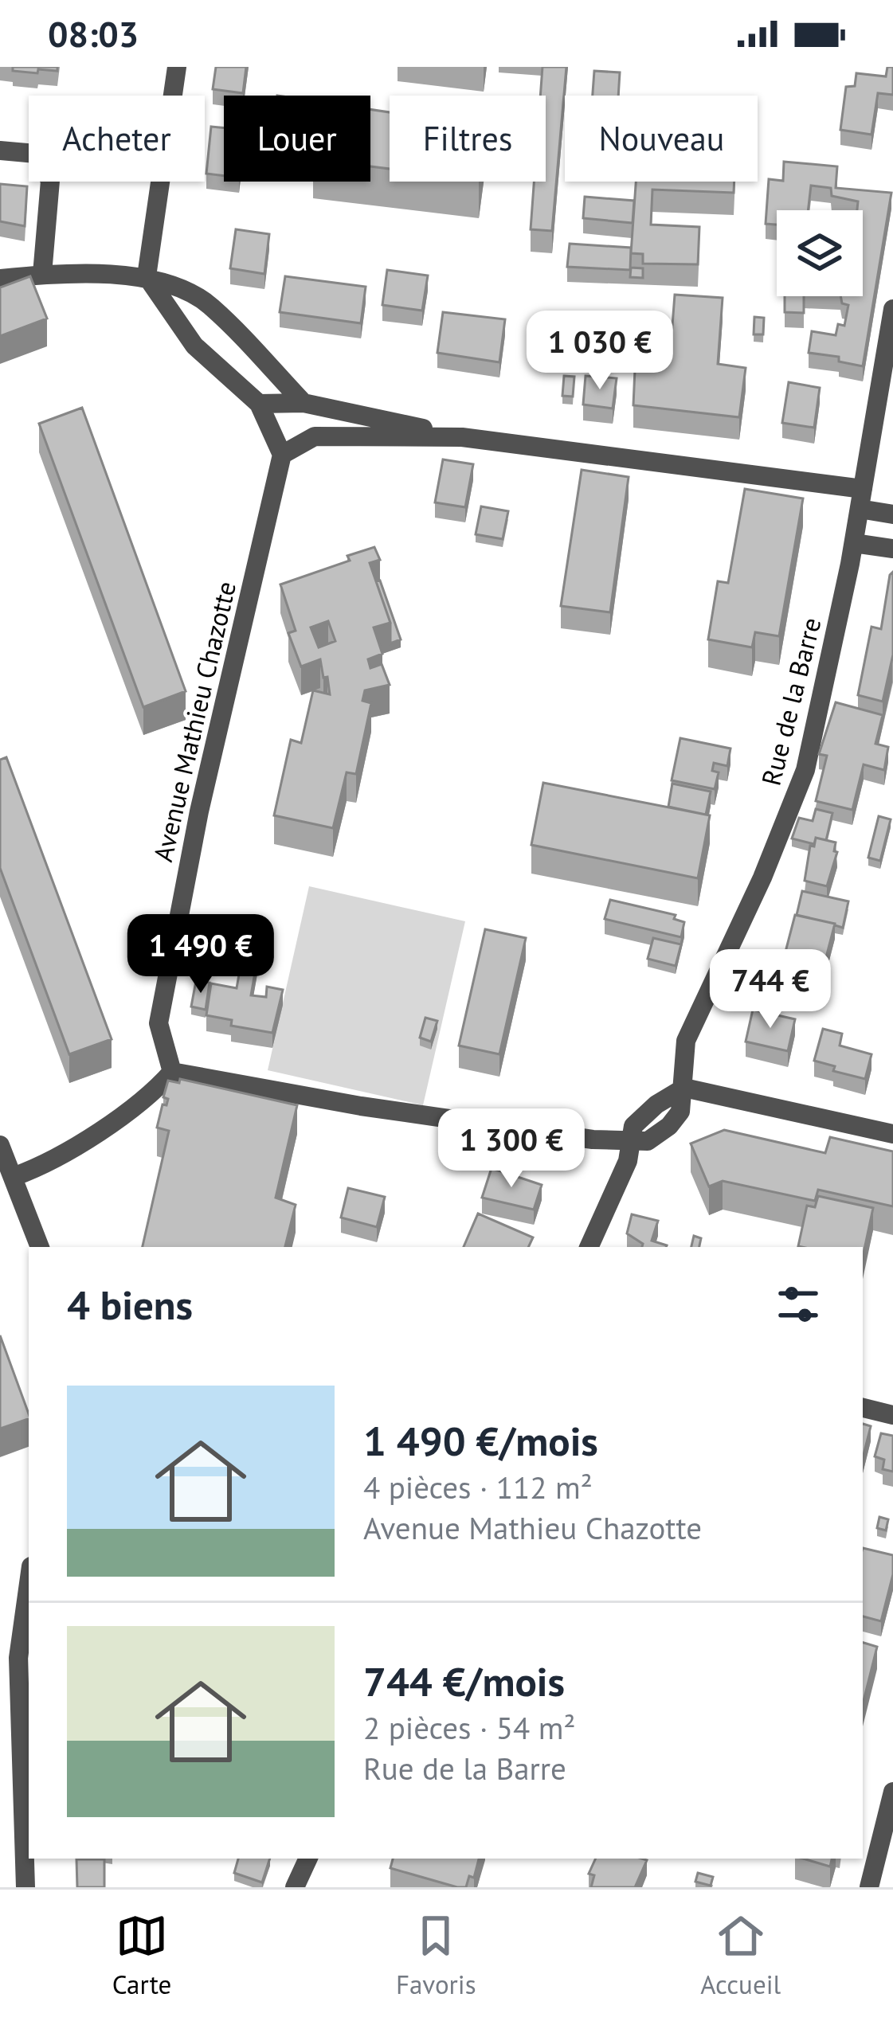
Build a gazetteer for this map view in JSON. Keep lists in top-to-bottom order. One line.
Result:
{"streets":{"street":["Rue de la Barre","Avenue Mathieu Chazotte"]},"page":{"status":"08:03","chip":["Acheter","Louer","Filtres","Nouveau"],"price":["1 030 €","1 490 €","744 €","1 300 €"],"heading":"4 biens","list":[{"name":"1 490 €/mois","note":"4 pièces · 112 m² · Avenue Mathieu Chazotte"},{"name":"744 €/mois","note":"2 pièces · 54 m² · Rue de la Barre"}],"tabs":["Carte","Favoris","Accueil"]}}
